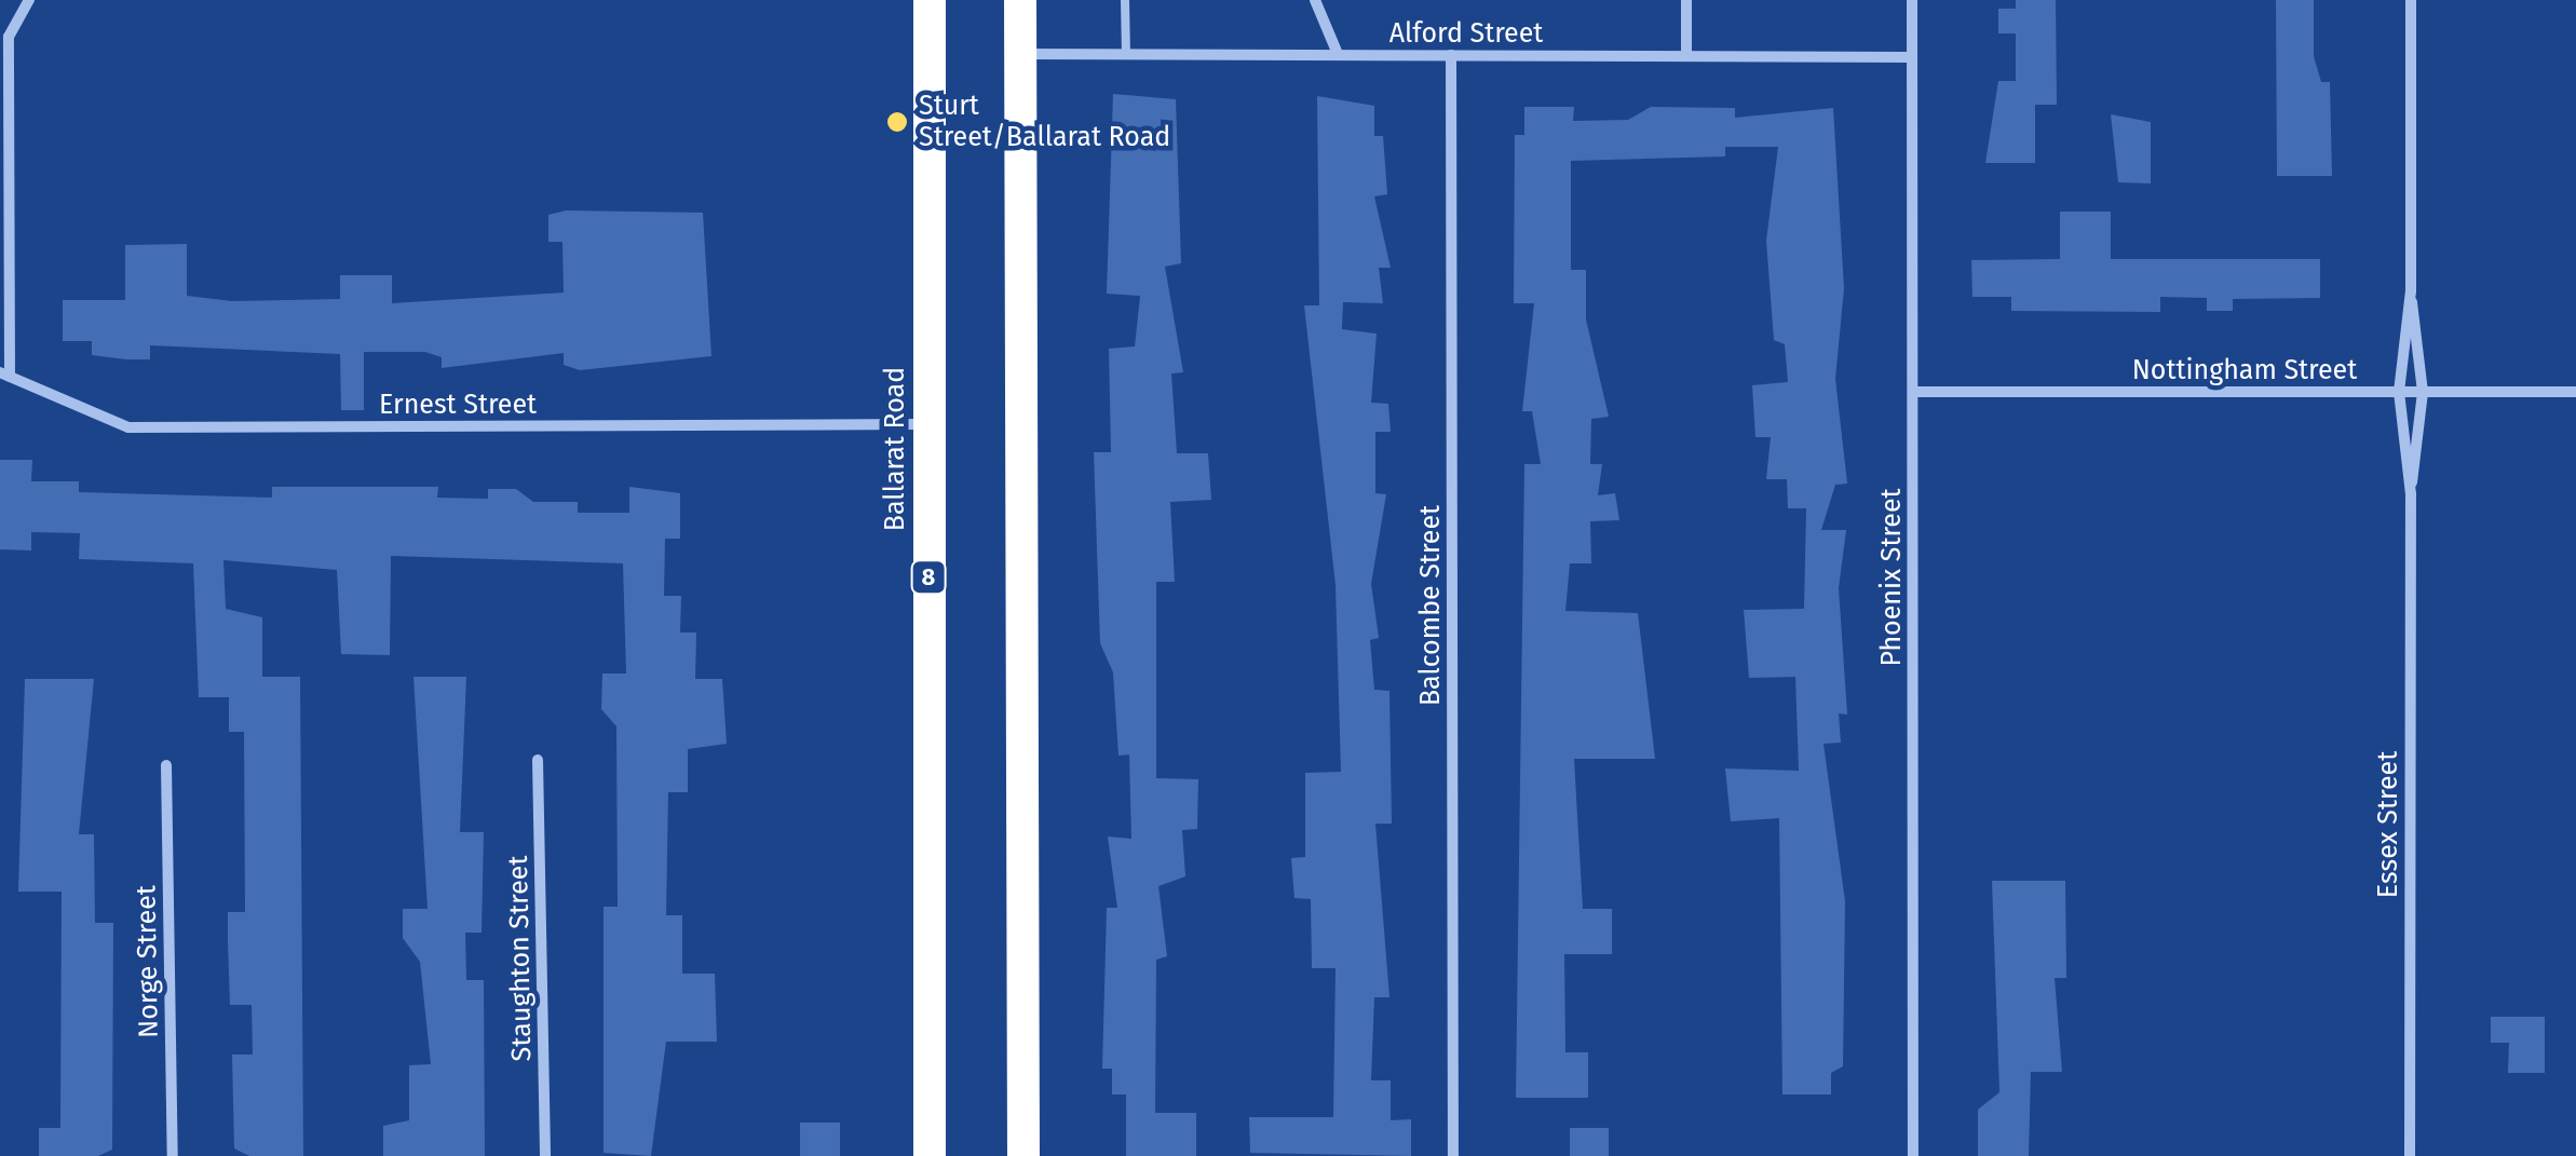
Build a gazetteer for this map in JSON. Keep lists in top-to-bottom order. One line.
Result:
{"streets":{"highway":["Ballarat Road","8"],"street":["Alford Street","Nottingham Street","Ernest Street","Phoenix Street","Balcombe Street","Essex Street","Staughton Street","Norge Street"]},"crossings":[["Alford Street","Phoenix Street"],["Alford Street","Balcombe Street"],["Nottingham Street","Phoenix Street"],["Nottingham Street","Essex Street"],["Ernest Street","Ballarat Road"]],"places":["Sturt Street/Ballarat Road"]}
